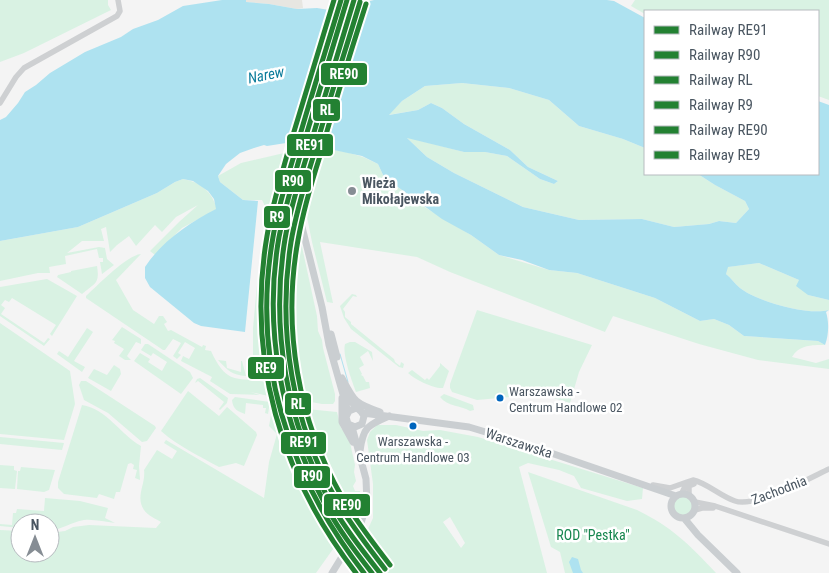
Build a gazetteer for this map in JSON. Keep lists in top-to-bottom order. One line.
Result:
{"streets":{"main road":["Warszawska"],"street":["Zachodnia"]},"crossings":[["Warszawska","Zachodnia"]],"water":["Narew"],"parks":["ROD \"Pestka\""],"places":["Wieża Mikołajewska","Warszawska - Centrum Handlowe 02","Warszawska - Centrum Handlowe 03"],"lines":["rail line RE91","rail line R90","rail line R9","rail line RE9","rail line RL","rail line RE90"],"legend":["Railway RE91","Railway R90","Railway RL","Railway R9","Railway RE90","Railway RE9"],"north":"top"}
